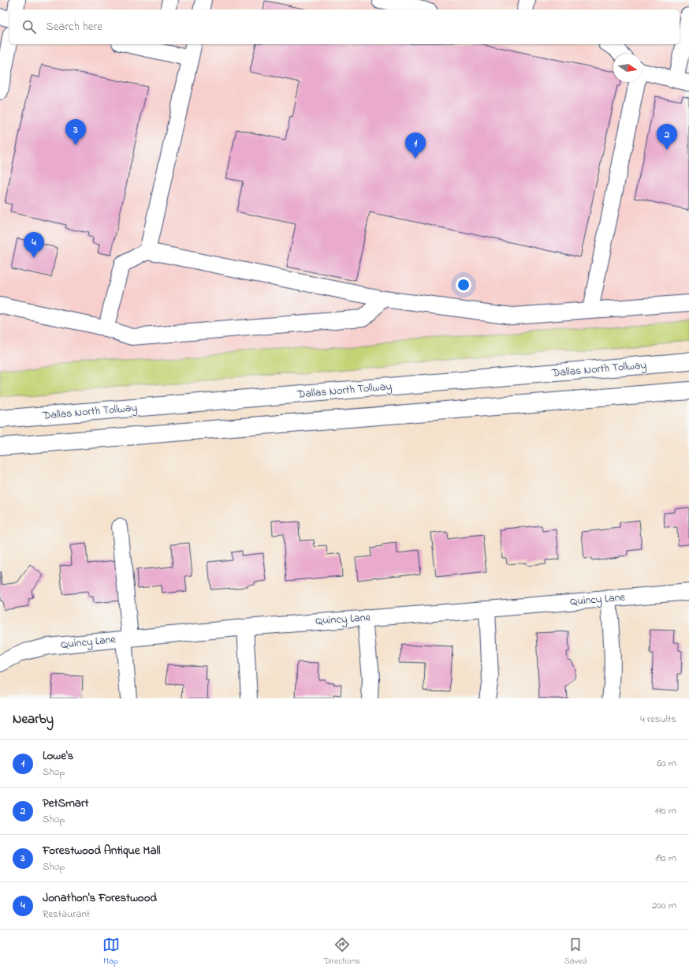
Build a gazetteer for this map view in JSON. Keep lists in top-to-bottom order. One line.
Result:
{"streets":{"highway":["Dallas North Tollway"],"street":["Quincy Lane"]},"north":"right","page":{"search":"Search here","pins":["3","2","1","4"],"heading":["Nearby","4 results"],"list":[{"mark":"1","name":"Lowe's","note":"Shop","value":"60 m"},{"mark":"2","name":"PetSmart","note":"Shop","value":"110 m"},{"mark":"3","name":"Forestwood Antique Mall","note":"Shop","value":"190 m"},{"mark":"4","name":"Jonathon's Forestwood","note":"Restaurant","value":"200 m"}],"nav":["Map","Directions","Saved"]}}
